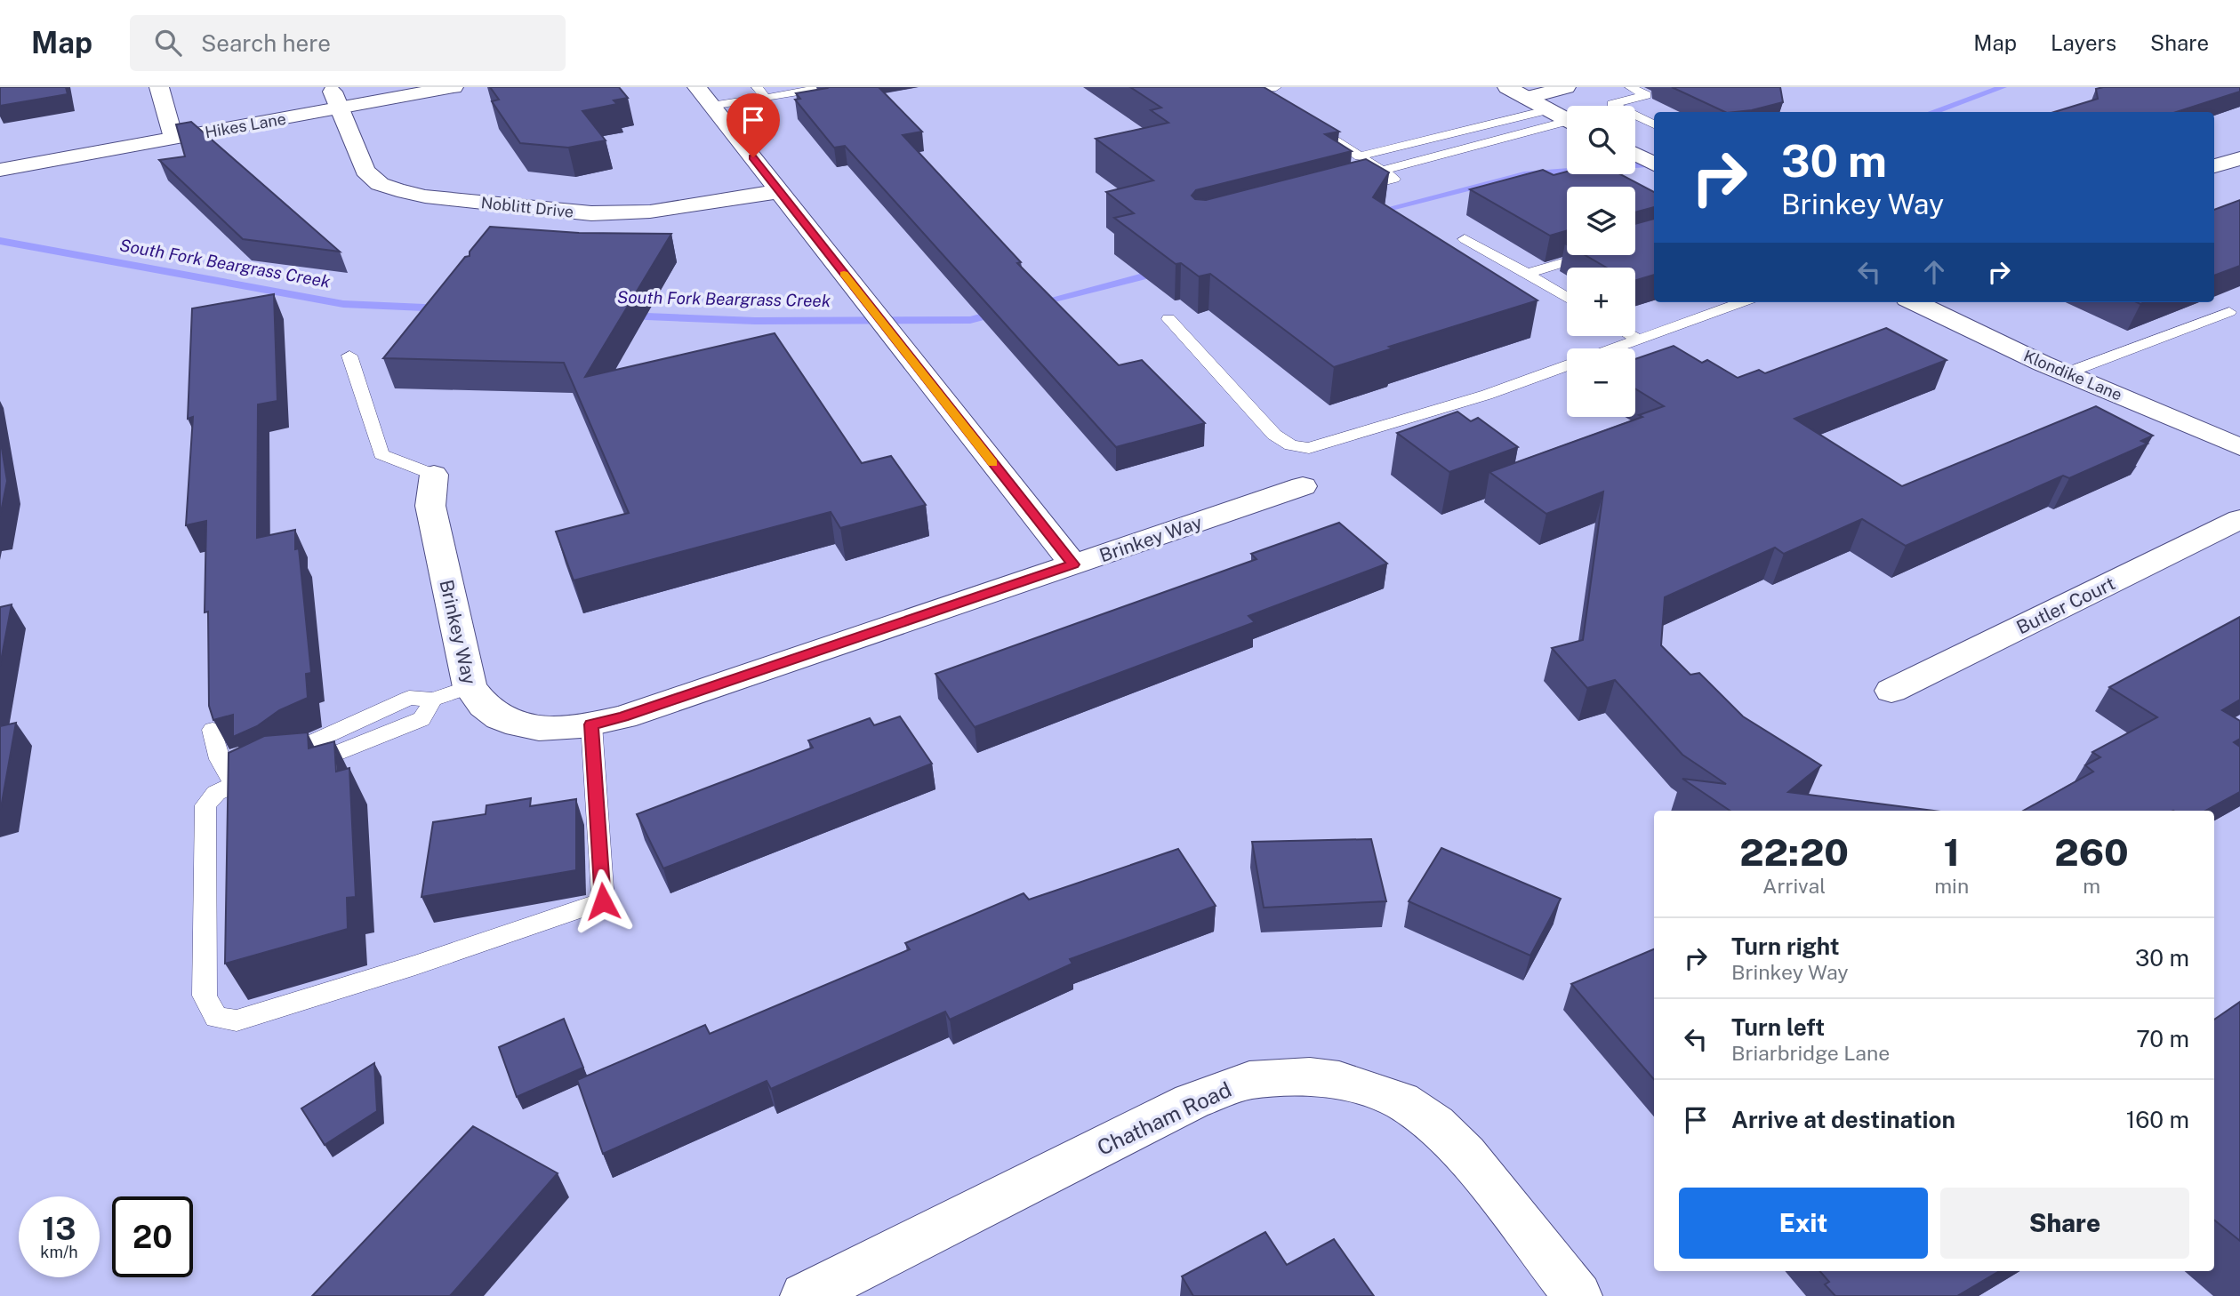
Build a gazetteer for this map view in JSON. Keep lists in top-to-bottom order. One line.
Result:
{"streets":{"street":["Hikes Lane","Noblitt Drive","Klondike Lane","Brinkey Way","Butler Court","Chatham Road"]},"crossings":[["Hikes Lane","Noblitt Drive"]],"water":["South Fork Beargrass Creek"],"page":{"header":"Map","search":"Search here","nav":["Map","Layers","Share"],"map_buttons":["+","−"],"turn":["30 m","Brinkey Way"],"eta":["22:20","Arrival","1","min","260","m"],"list":[{"name":"Turn right","note":"Brinkey Way","value":"30 m"},{"name":"Turn left","note":"Briarbridge Lane","value":"70 m"},{"name":"Arrive at destination","value":"160 m"}],"buttons":["Exit","Share"],"speed":"13 km/h","limit":"20"}}
